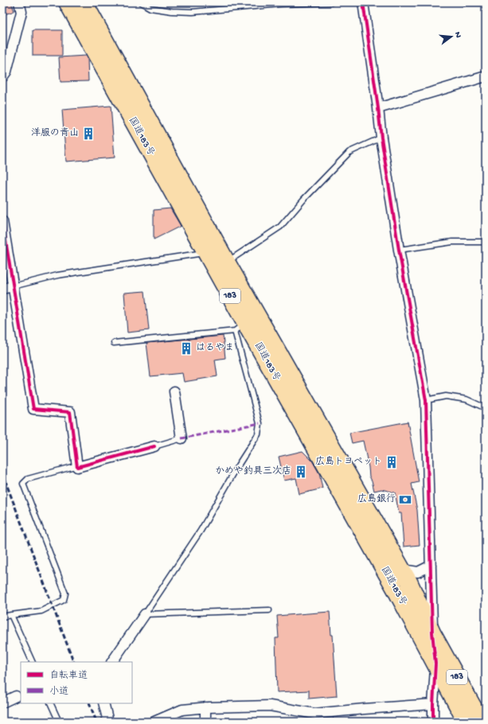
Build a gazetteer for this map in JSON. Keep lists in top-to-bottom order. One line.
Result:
{"streets":{"highway":["国道183号","183"]},"places":{"building":["洋服の青山","はるやま","広島トヨペット","かめや釣具三次店"],"bank":["広島銀行"]},"legend":["自転車道","小道"],"north":"right"}
